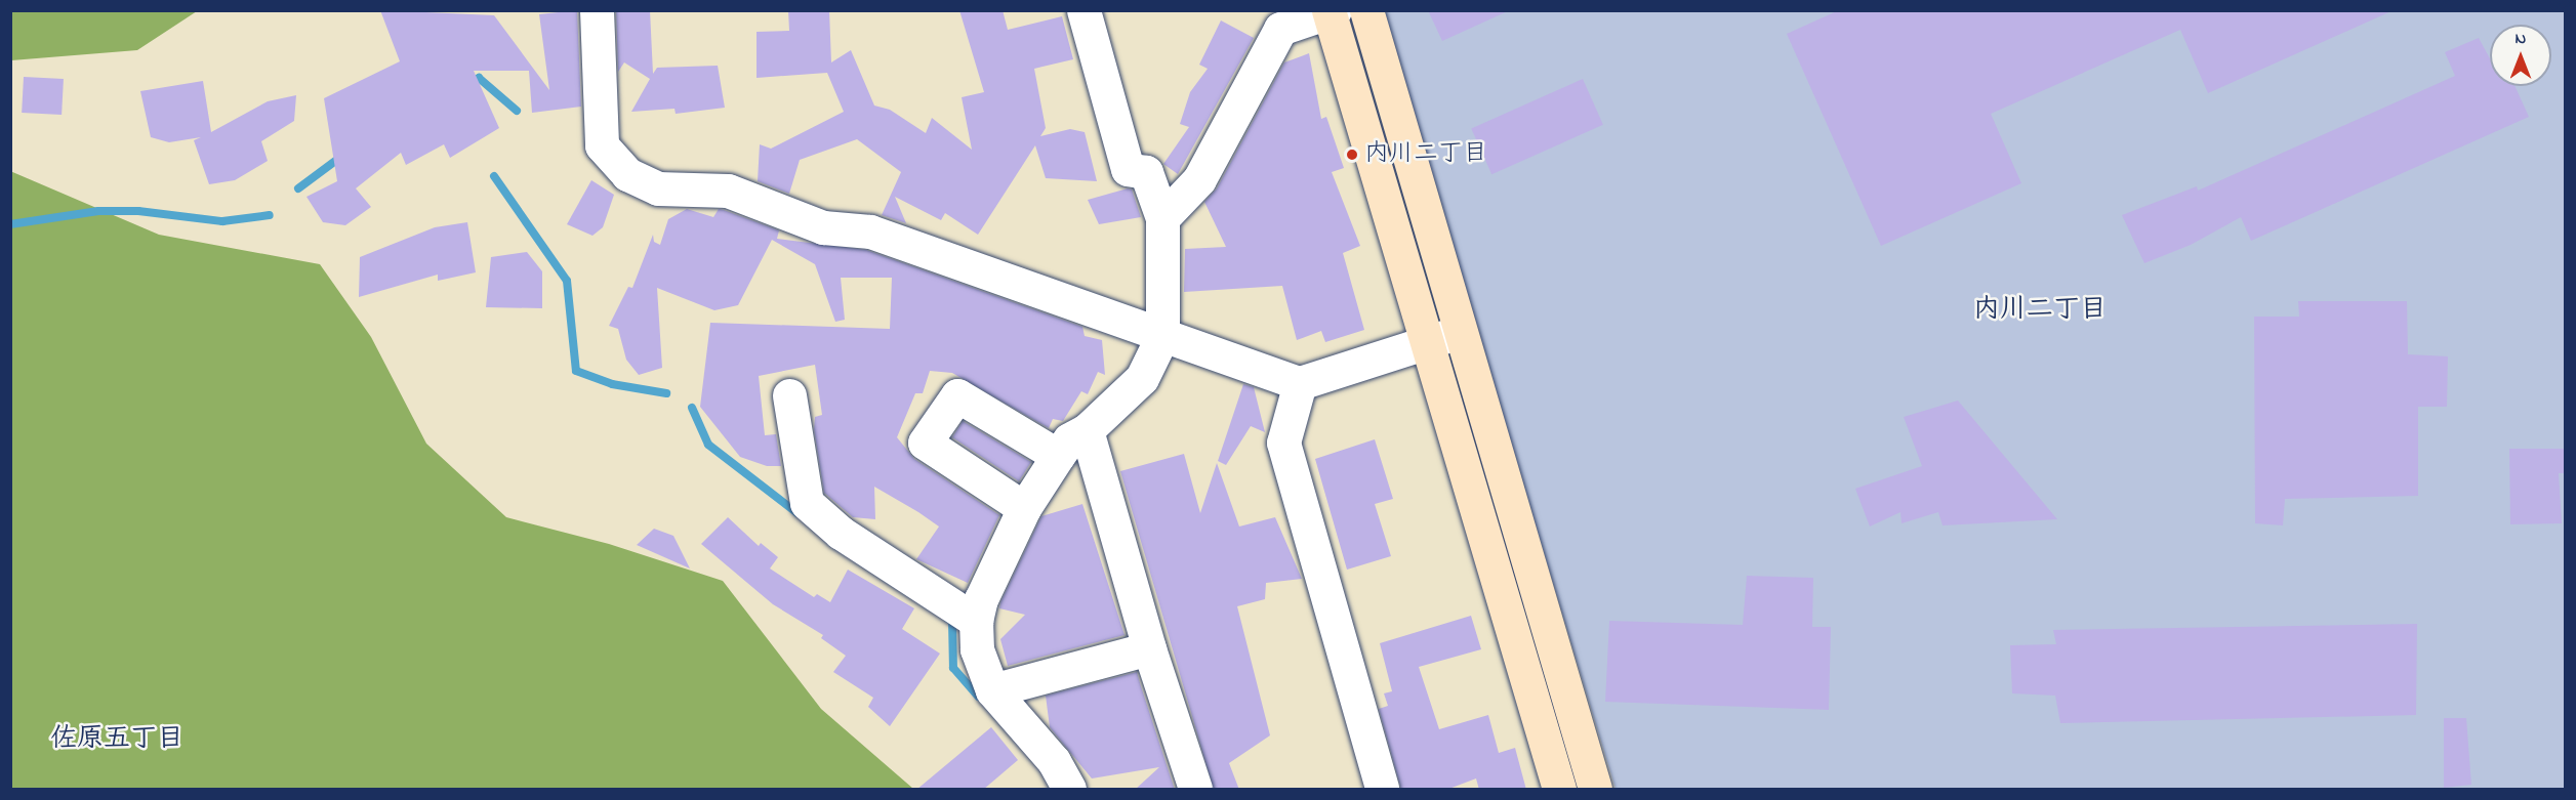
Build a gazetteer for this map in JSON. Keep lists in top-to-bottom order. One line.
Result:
{"districts":["内川二丁目","佐原五丁目"],"places":["内川二丁目"],"north":"top"}
